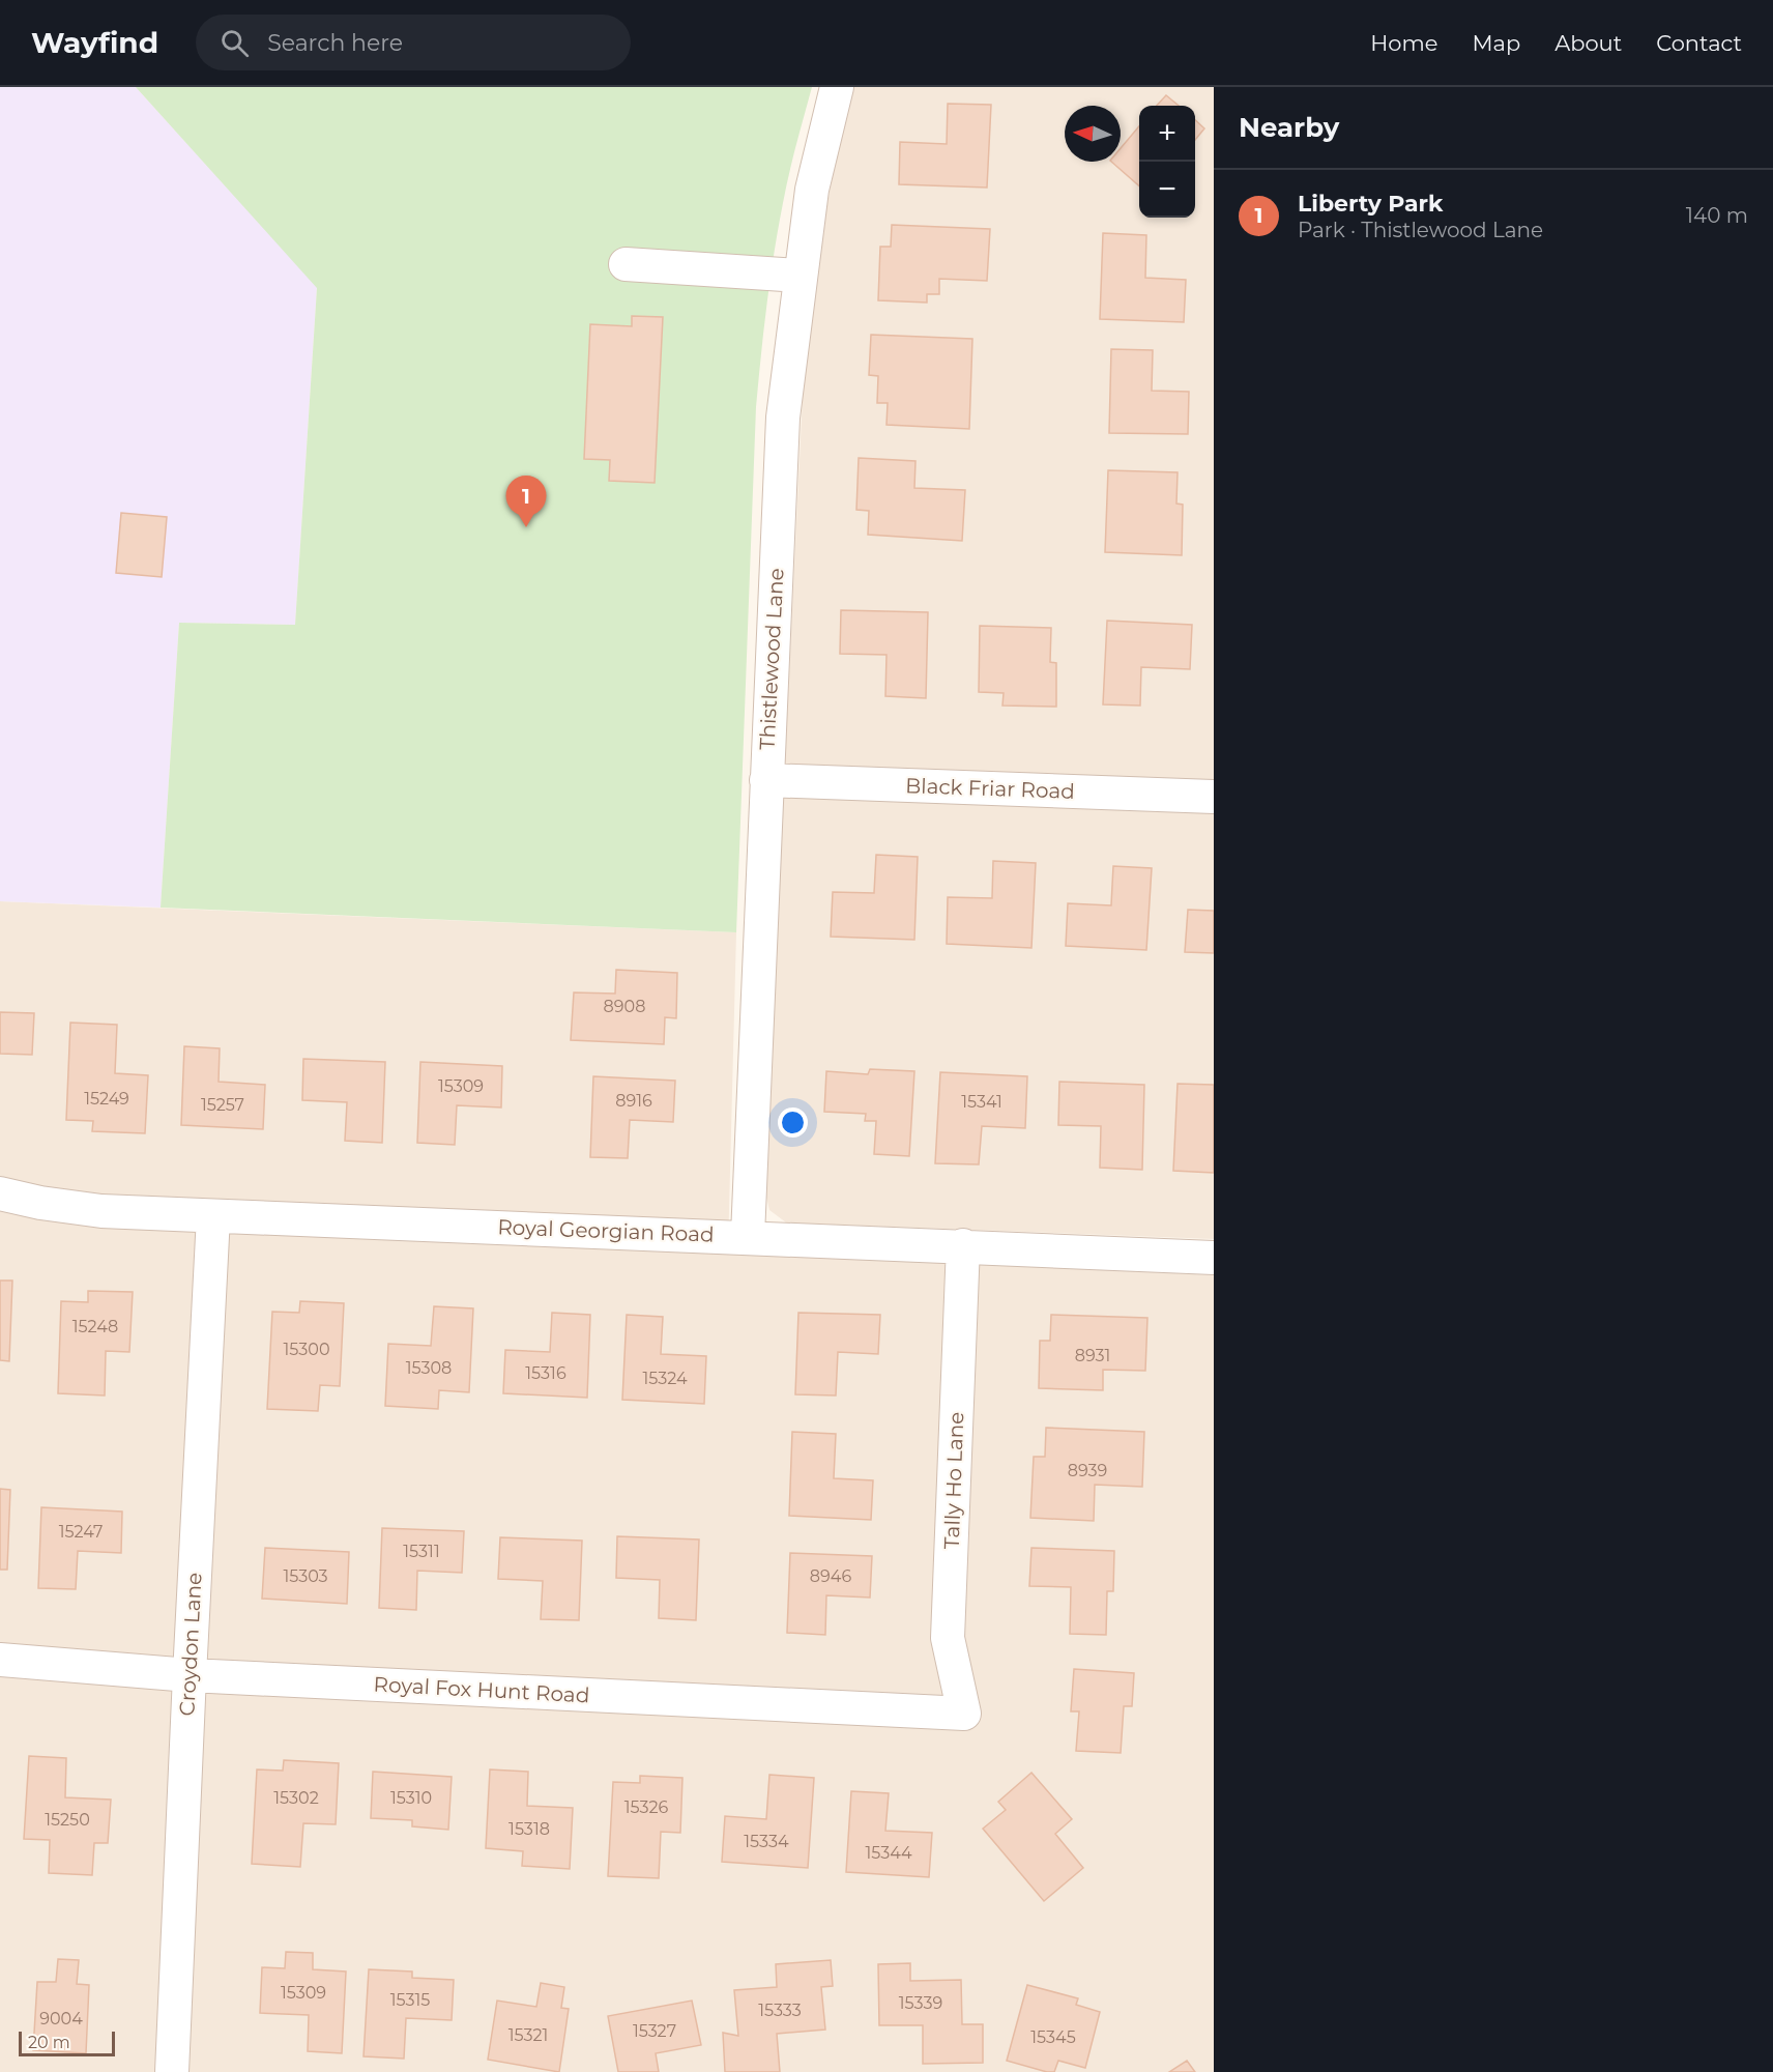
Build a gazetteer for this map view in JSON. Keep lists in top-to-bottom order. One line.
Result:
{"streets":{"street":["Thistlewood Lane","Black Friar Road","Royal Georgian Road","Tally Ho Lane","Croydon Lane","Royal Fox Hunt Road"]},"crossings":[["Thistlewood Lane","Black Friar Road"],["Thistlewood Lane","Royal Georgian Road"],["Royal Georgian Road","Tally Ho Lane"],["Royal Georgian Road","Croydon Lane"],["Tally Ho Lane","Royal Fox Hunt Road"],["Croydon Lane","Royal Fox Hunt Road"]],"house_numbers":["8908","15309","15249","8916","15341","15257","15248","15300","8931","15308","15316","15324","8939","15247","15311","15303","8946","15302","15310","15326","15250","15318","15334","15344","15309","15315","15339","15333","9004","15327","15321","15345"],"scale_bar":"20 m","north":"left","page":{"header":"Wayfind","search":"Search here","nav":["Home","Map","About","Contact"],"heading":"Nearby","map_buttons":["+","−"],"list":[{"mark":"1","name":"Liberty Park","note":"Park · Thistlewood Lane","value":"140 m"}],"pins":"1","scale":"20 m"}}
